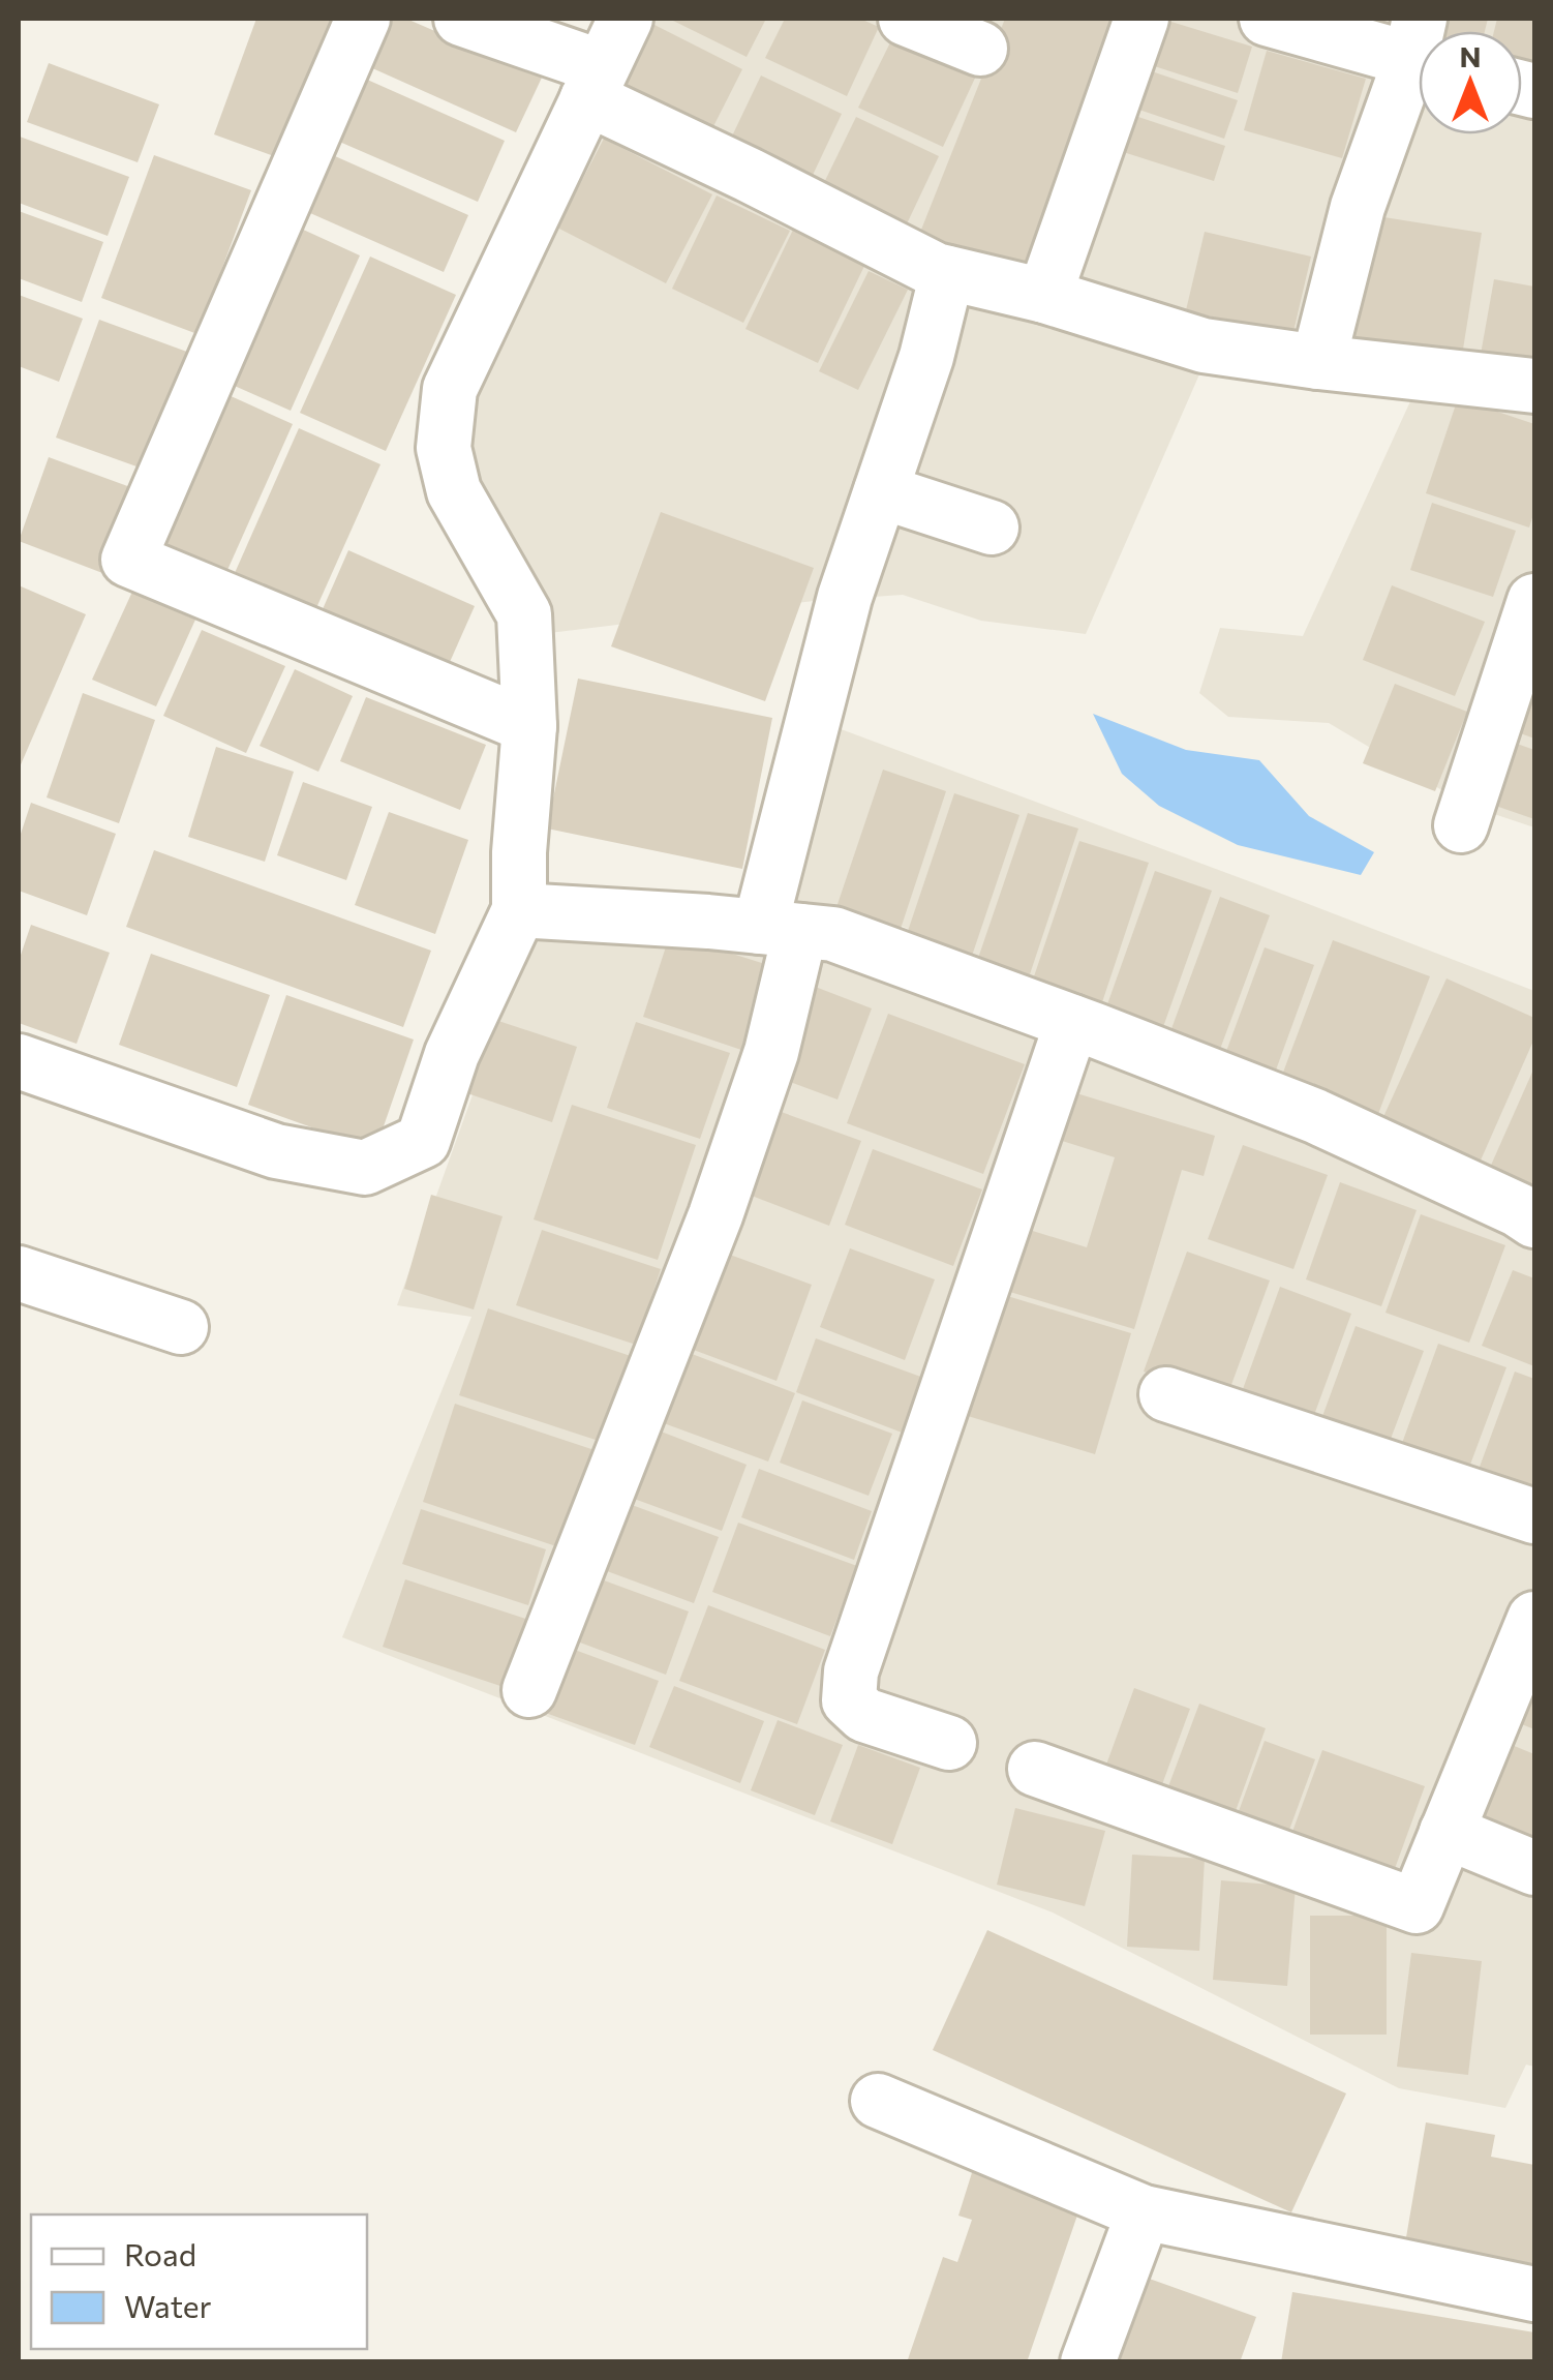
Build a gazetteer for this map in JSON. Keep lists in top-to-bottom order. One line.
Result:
{"legend":["Road","Water"],"north":"top"}
